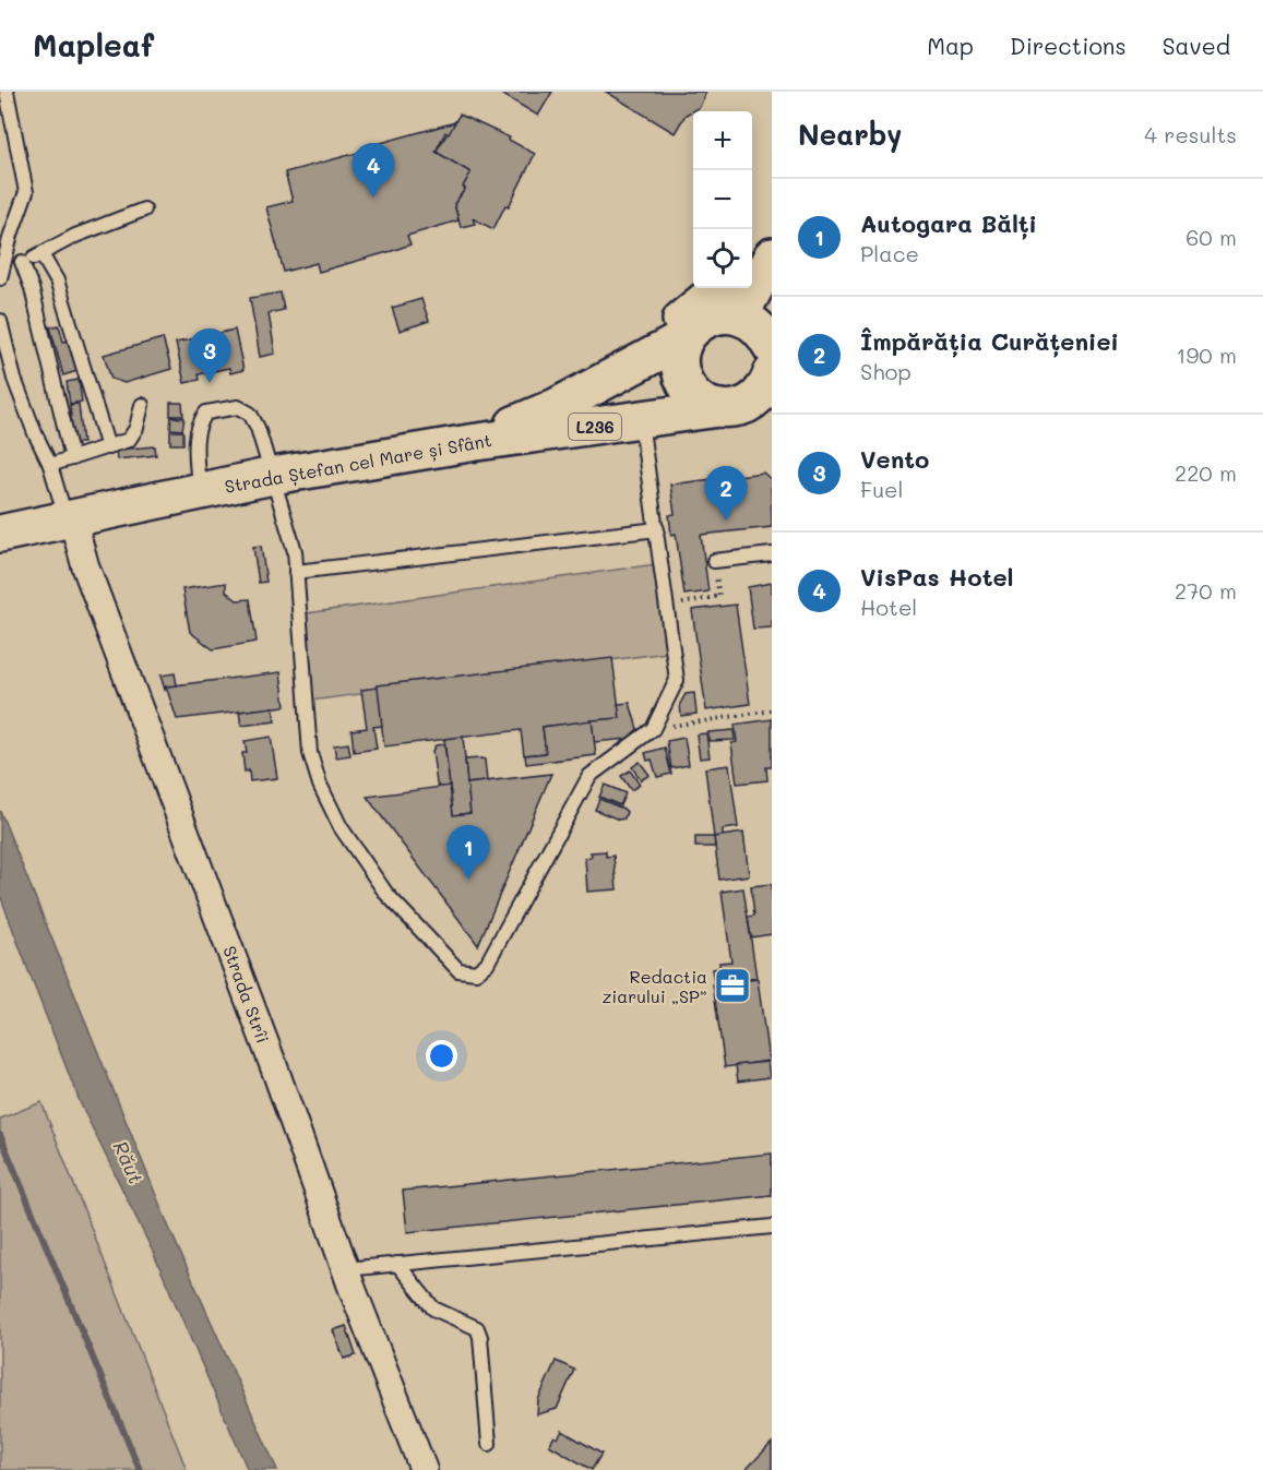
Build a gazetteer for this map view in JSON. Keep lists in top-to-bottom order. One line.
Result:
{"streets":{"main road":["L236","Strada Ștefan cel Mare și Sfânt"],"street":["Strada Strîi"]},"crossings":[["L236","Strada Ștefan cel Mare și Sfânt"],["Strada Ștefan cel Mare și Sfânt","Strada Strîi"]],"water":["Răut"],"places":{"office":["Redactia ziarului „SP“"]},"page":{"header":"Mapleaf","nav":["Map","Directions","Saved"],"heading":["Nearby","4 results"],"map_buttons":["+","−"],"pins":["4","3","2","1"],"list":[{"mark":"1","name":"Autogara Bălți","note":"Place","value":"60 m"},{"mark":"2","name":"Împărăția Curățeniei","note":"Shop","value":"190 m"},{"mark":"3","name":"Vento","note":"Fuel","value":"220 m"},{"mark":"4","name":"VisPas Hotel","note":"Hotel","value":"270 m"}]}}
